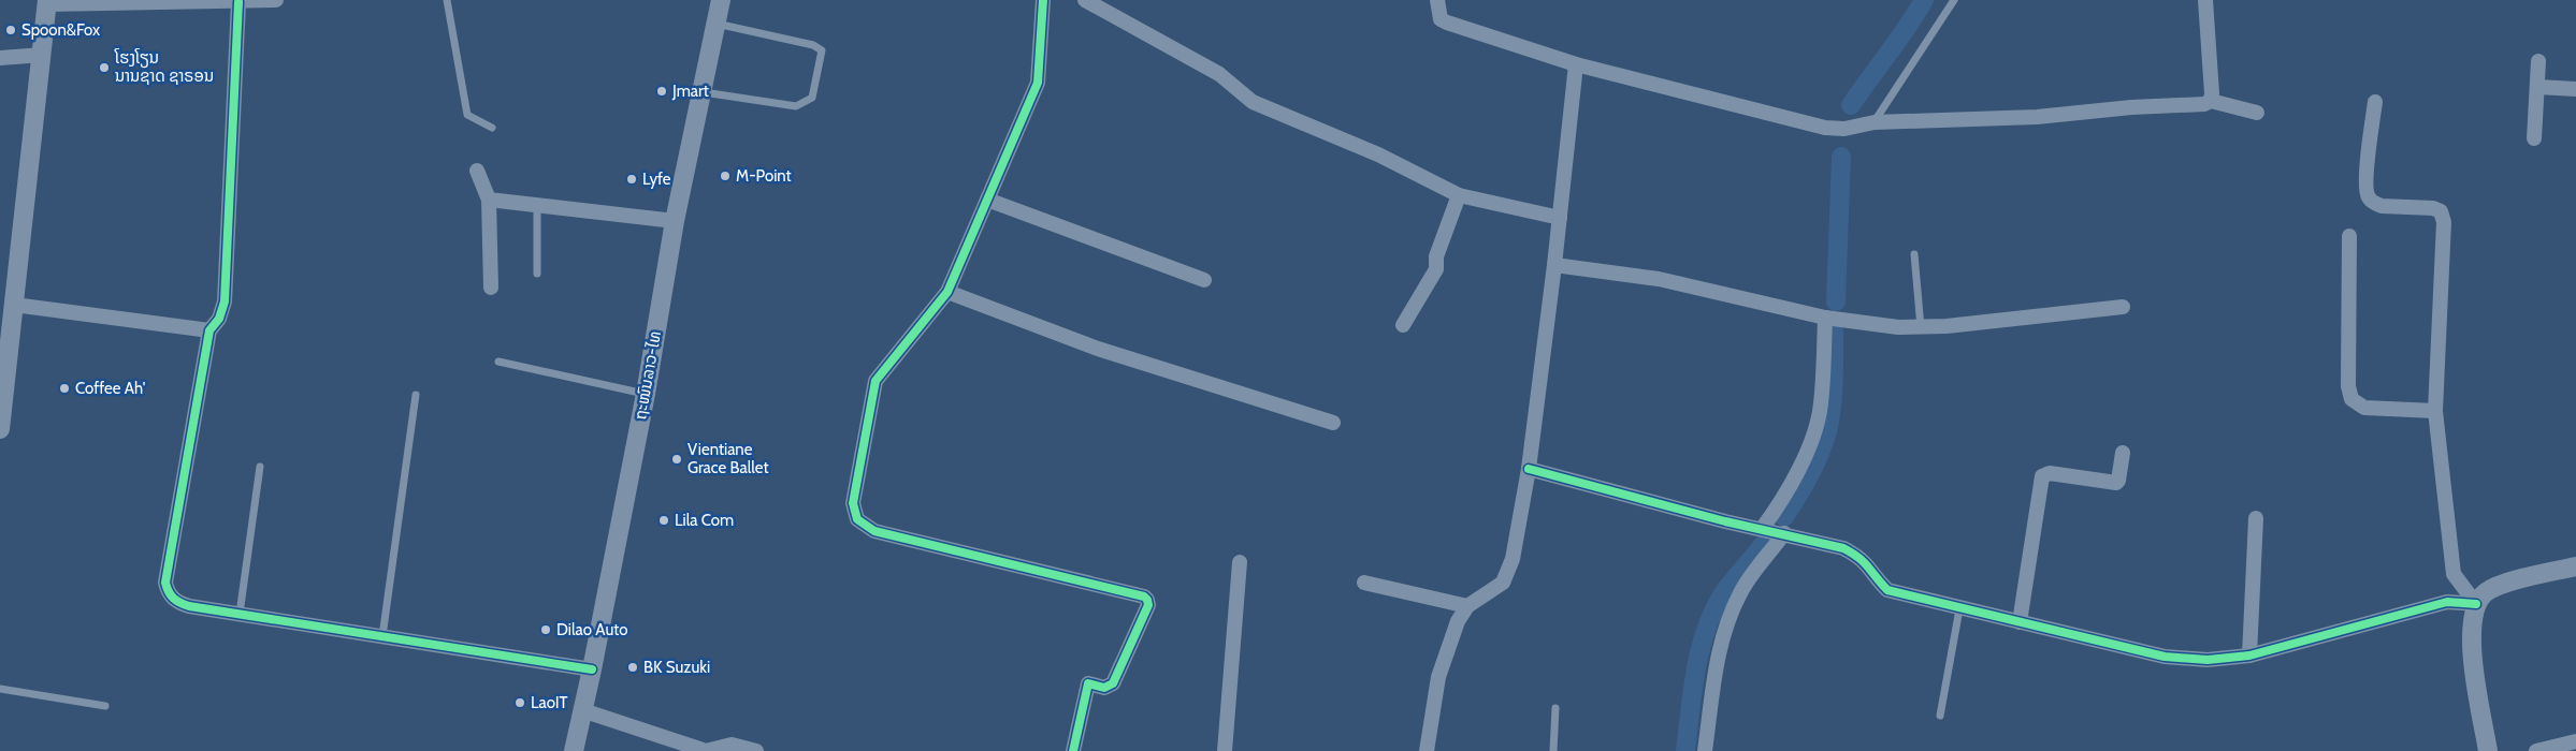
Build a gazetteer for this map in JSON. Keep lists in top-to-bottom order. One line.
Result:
{"streets":{"street":["ຖະໜົນລາວ-ໄທ"]},"places":["Spoon&Fox","ໂຮງໂຽນ ນານຊາດ ຊາຣອນ","Jmart","M-Point","Lyfe","Coffee Ah'","Vientiane Grace Ballet","Lila Com","Dilao Auto","BK Suzuki","LaoIT"]}
